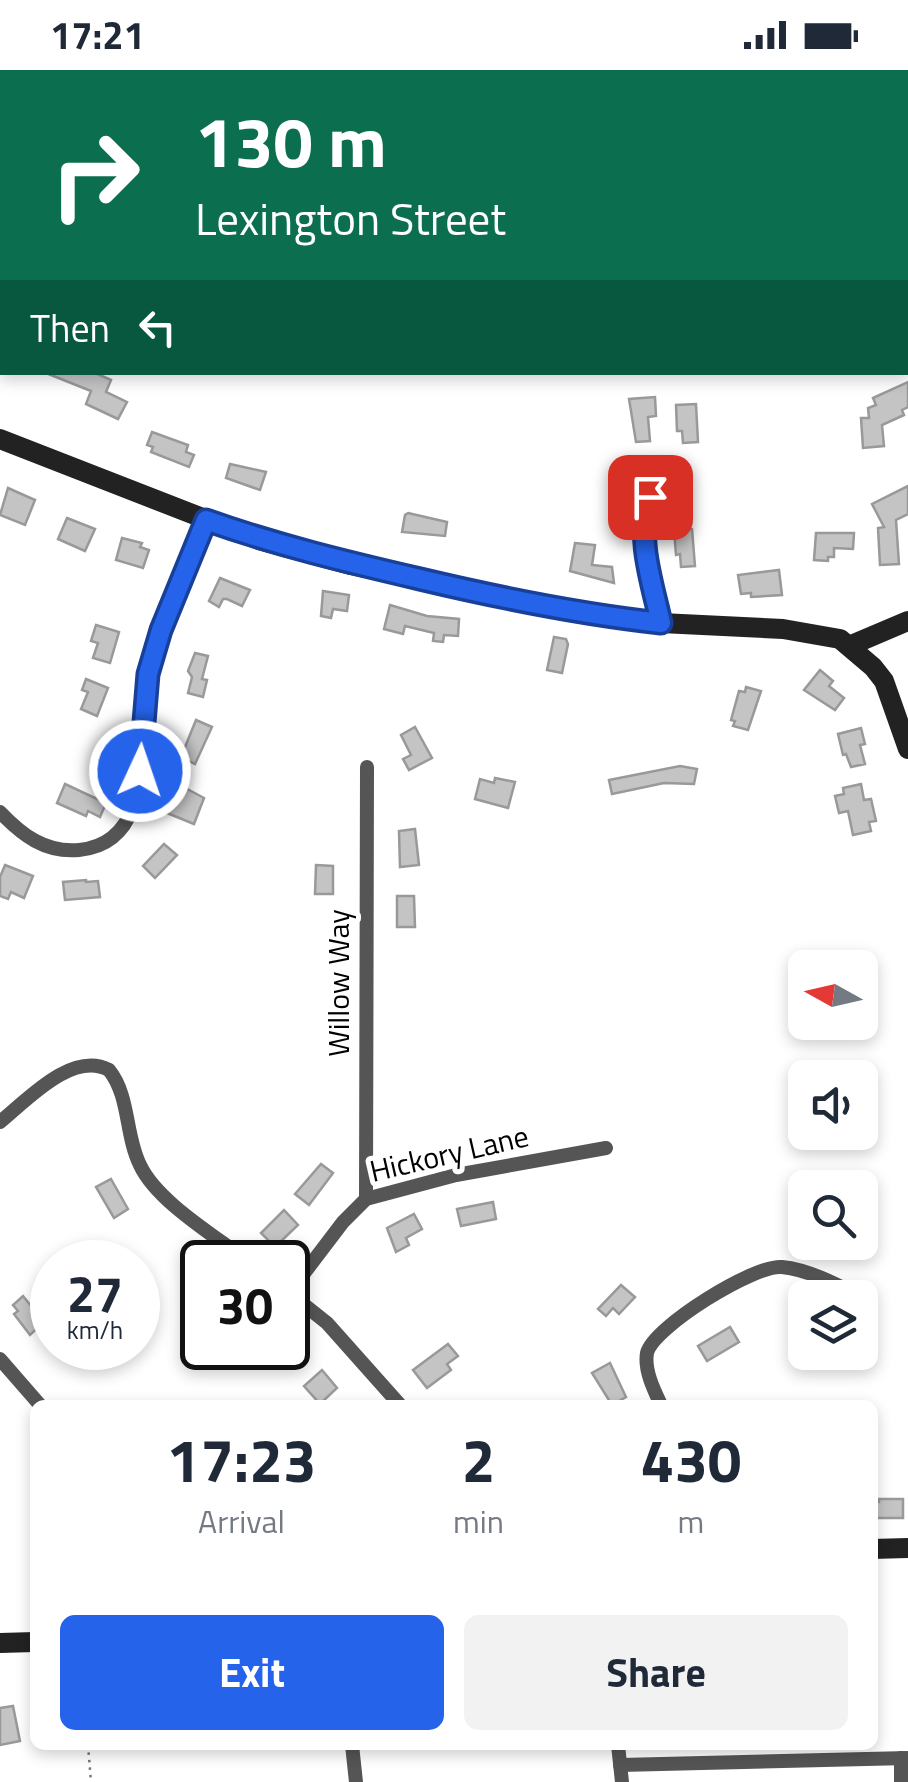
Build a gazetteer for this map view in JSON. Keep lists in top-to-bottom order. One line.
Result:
{"streets":{"street":["Willow Way","Hickory Lane"]},"crossings":[["Willow Way","Hickory Lane"]],"north":"left","page":{"status":"17:21","turn":["130 m","Lexington Street"],"then":"Then","speed":"27 km/h","limit":"30","eta":["17:23","Arrival","2","min","430","m"],"buttons":["Exit","Share"]}}
